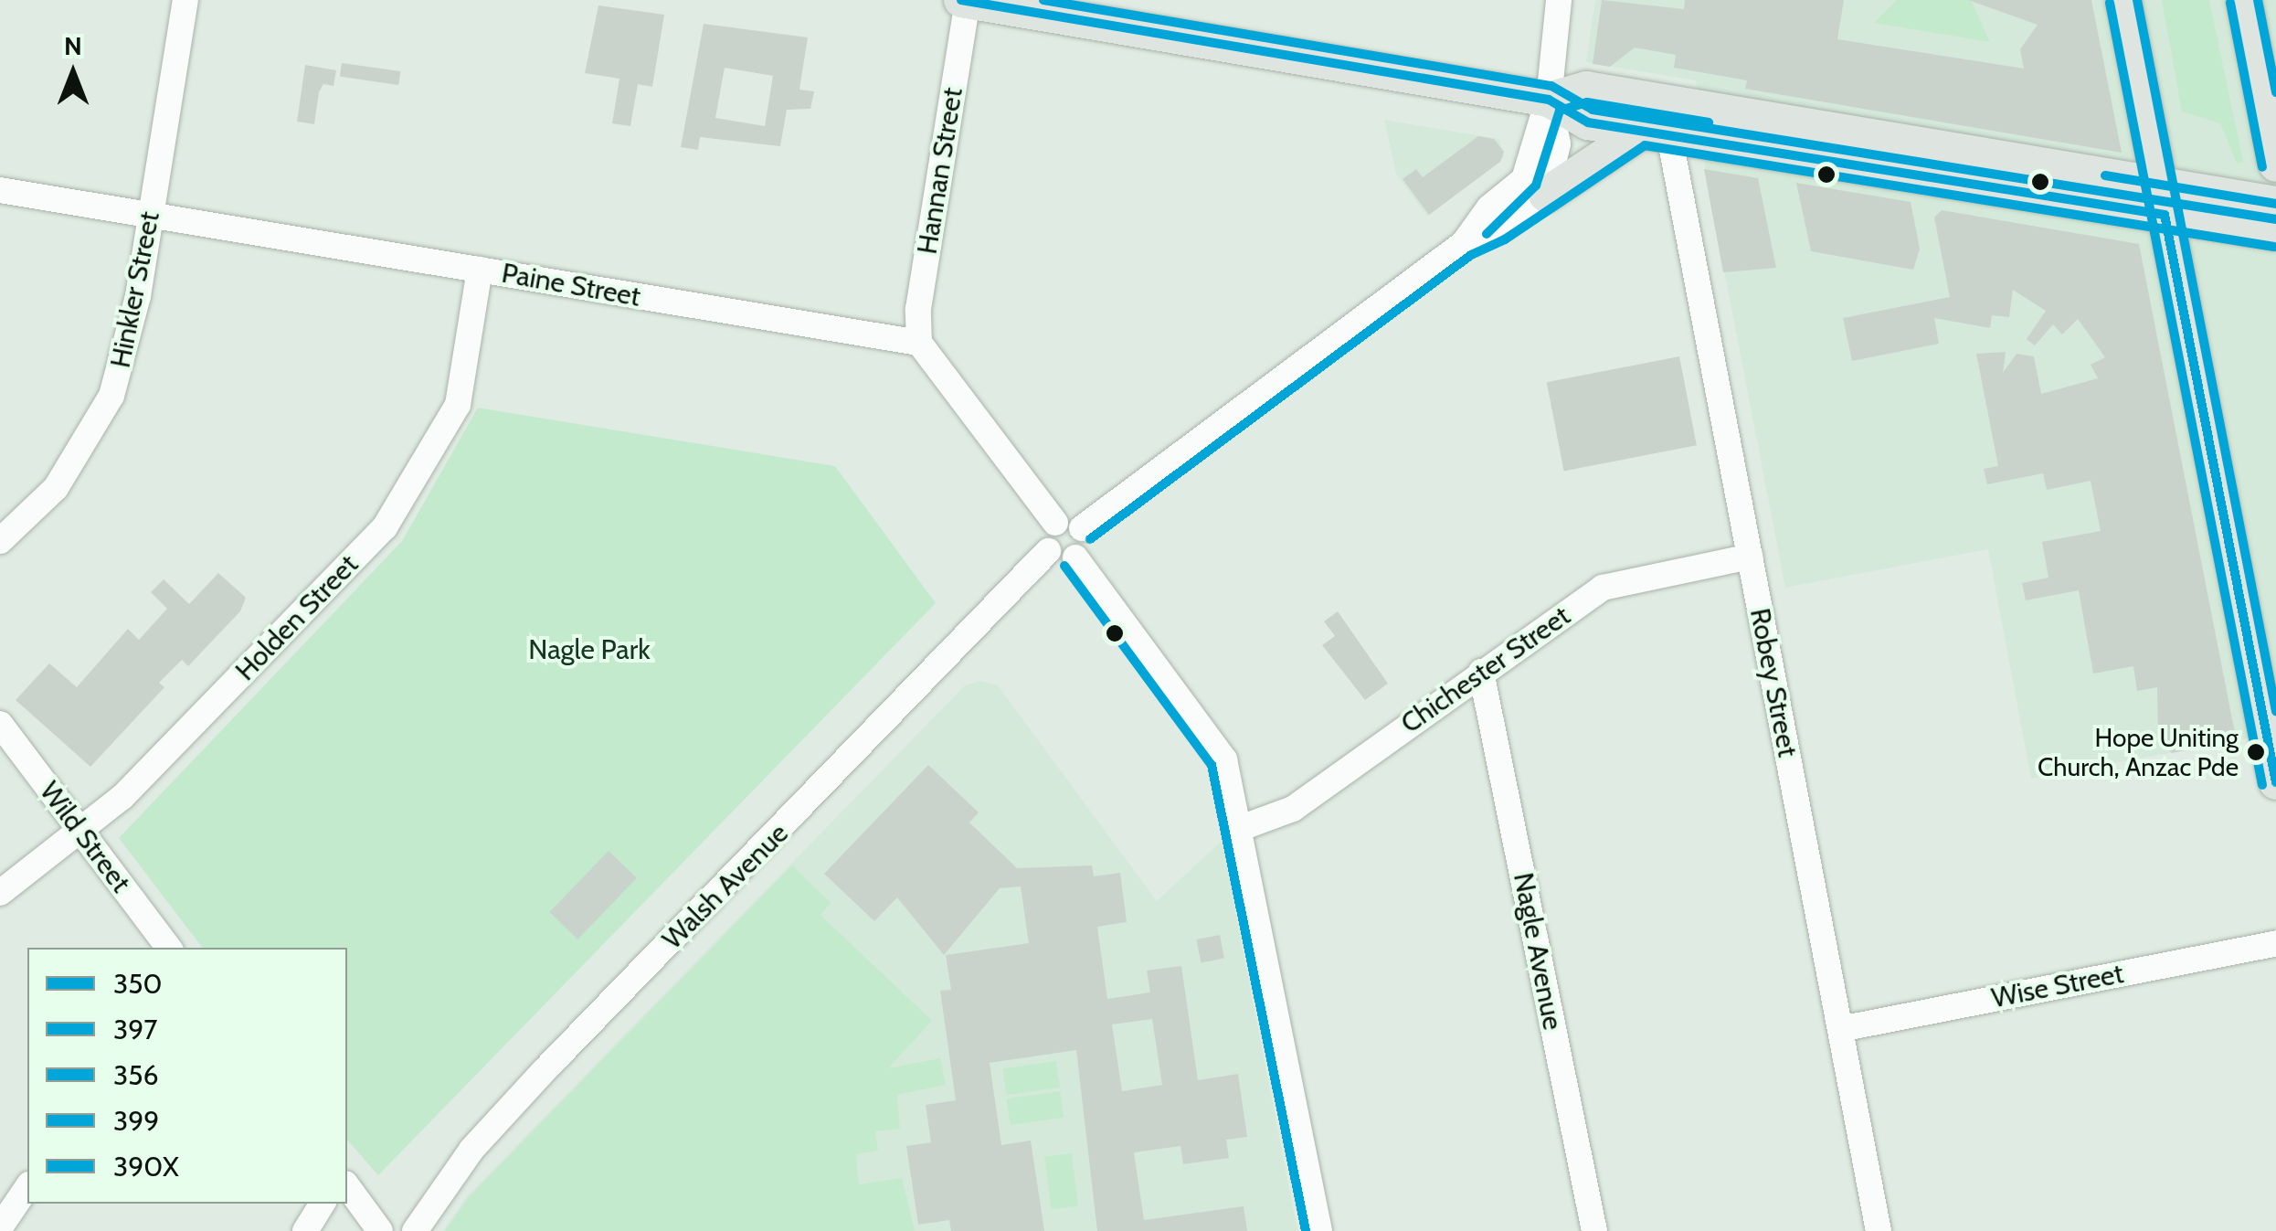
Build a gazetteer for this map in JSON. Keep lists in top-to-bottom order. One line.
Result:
{"streets":{"street":["Hannan Street","Paine Street","Hinkler Street","Holden Street","Chichester Street","Robey Street","Wild Street","Walsh Avenue","Nagle Avenue","Wise Street"]},"crossings":[["Hannan Street","Paine Street"],["Paine Street","Hinkler Street"],["Paine Street","Holden Street"],["Holden Street","Wild Street"],["Chichester Street","Robey Street"],["Chichester Street","Nagle Avenue"],["Robey Street","Wise Street"]],"parks":["Nagle Park"],"places":["Hope Uniting Church, Anzac Pde"],"lines":["transit line 350","transit line 356","transit line 390X","transit line 399","transit line 397"],"legend":["350","397","356","399","390X"],"north":"top"}
